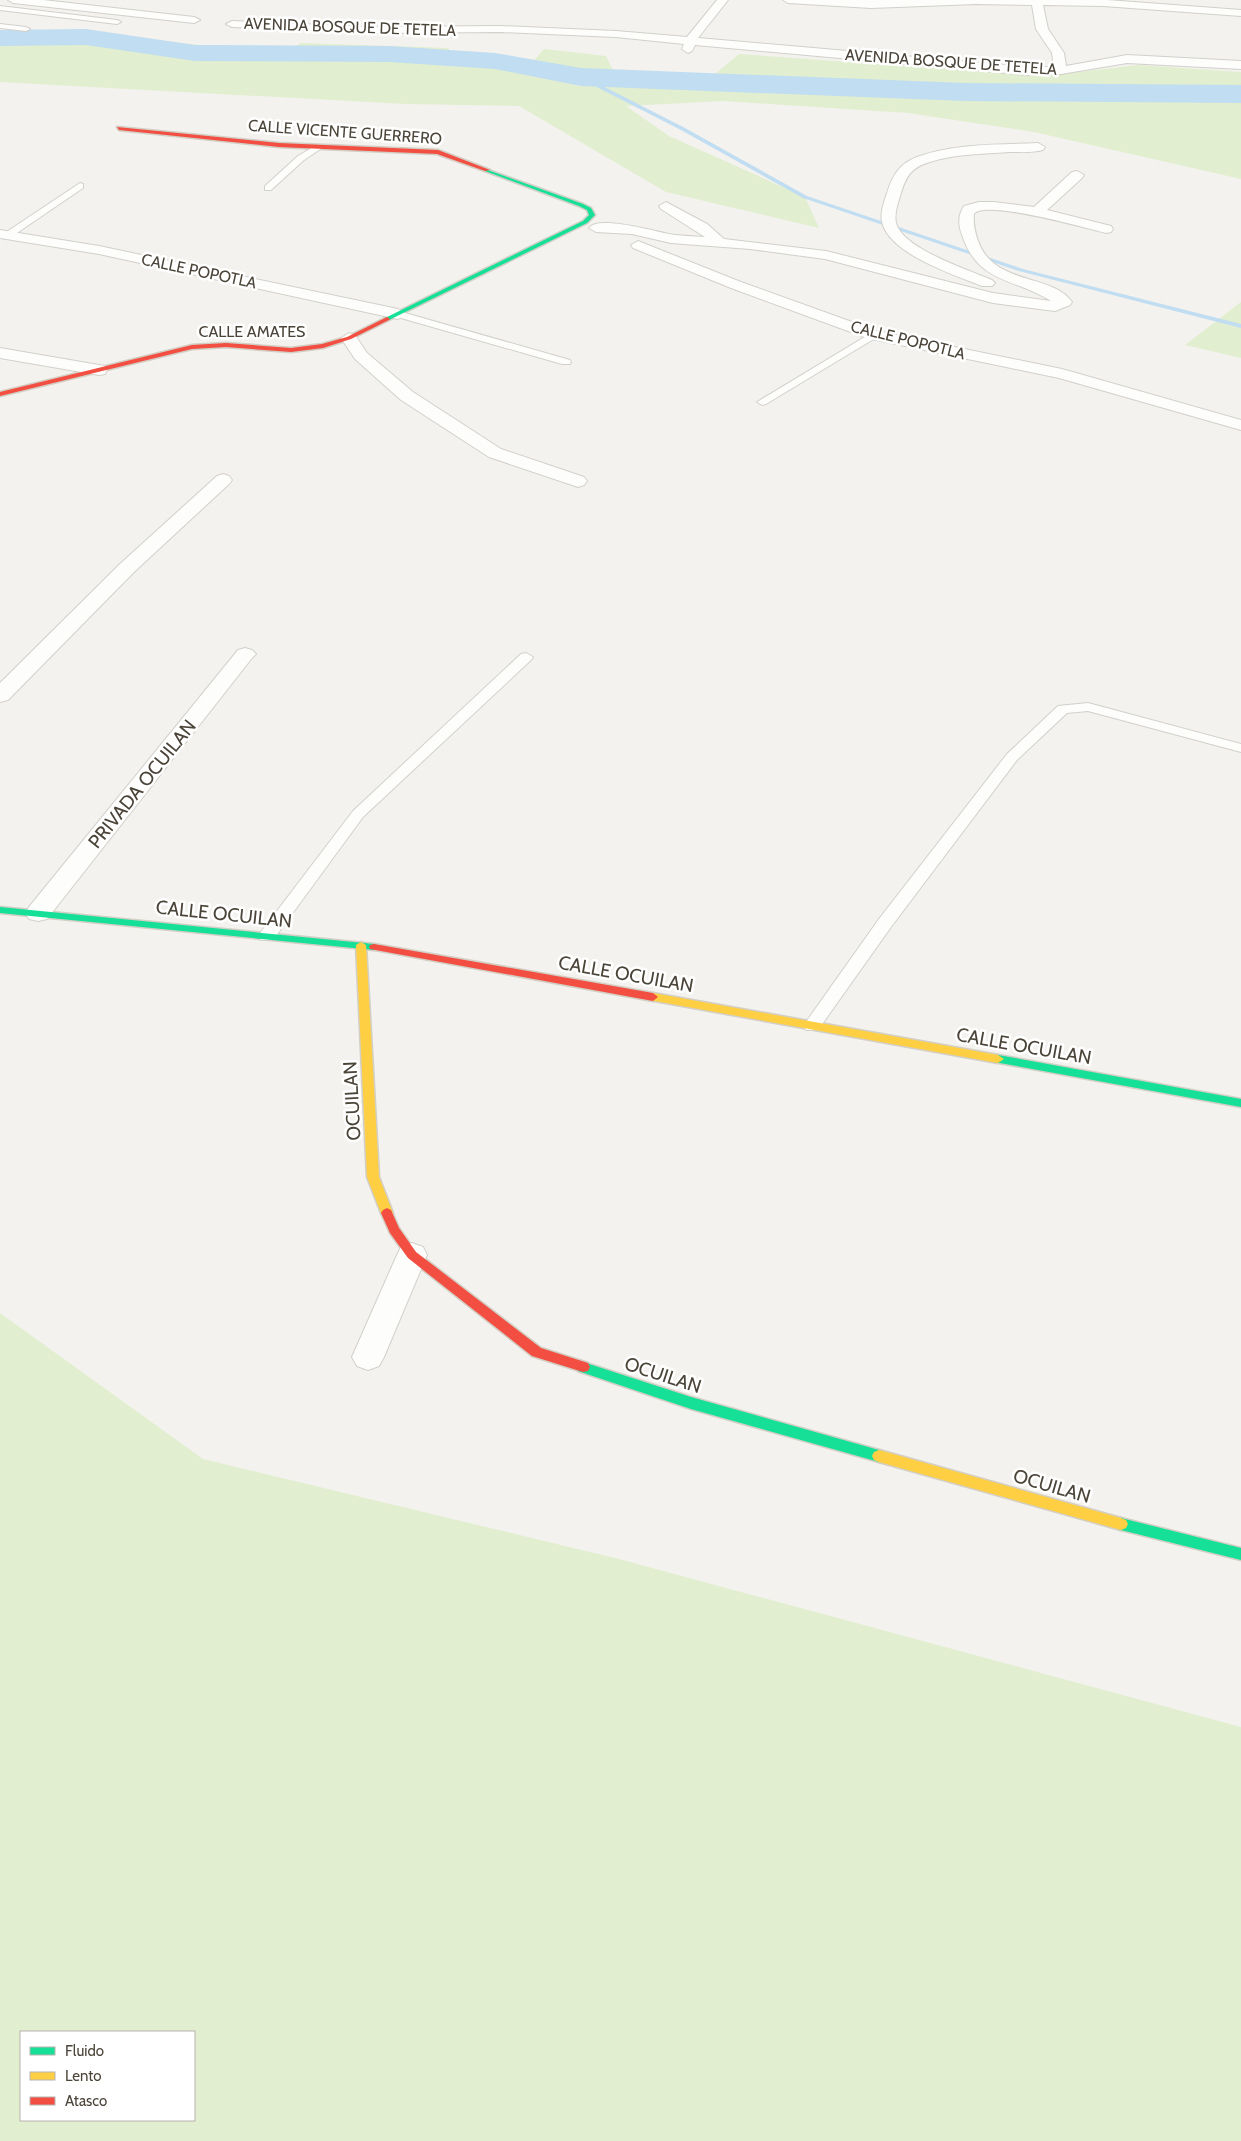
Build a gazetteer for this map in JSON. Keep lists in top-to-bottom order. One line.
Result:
{"streets":{"street":["AVENIDA BOSQUE DE TETELA","CALLE VICENTE GUERRERO","CALLE POPOTLA","CALLE AMATES","PRIVADA OCUILAN","CALLE OCUILAN","OCUILAN"]},"crossings":[["CALLE VICENTE GUERRERO","CALLE POPOTLA"],["CALLE VICENTE GUERRERO","CALLE AMATES"],["CALLE POPOTLA","CALLE AMATES"],["PRIVADA OCUILAN","CALLE OCUILAN"],["CALLE OCUILAN","OCUILAN"]],"legend":["Fluido","Lento","Atasco"]}
